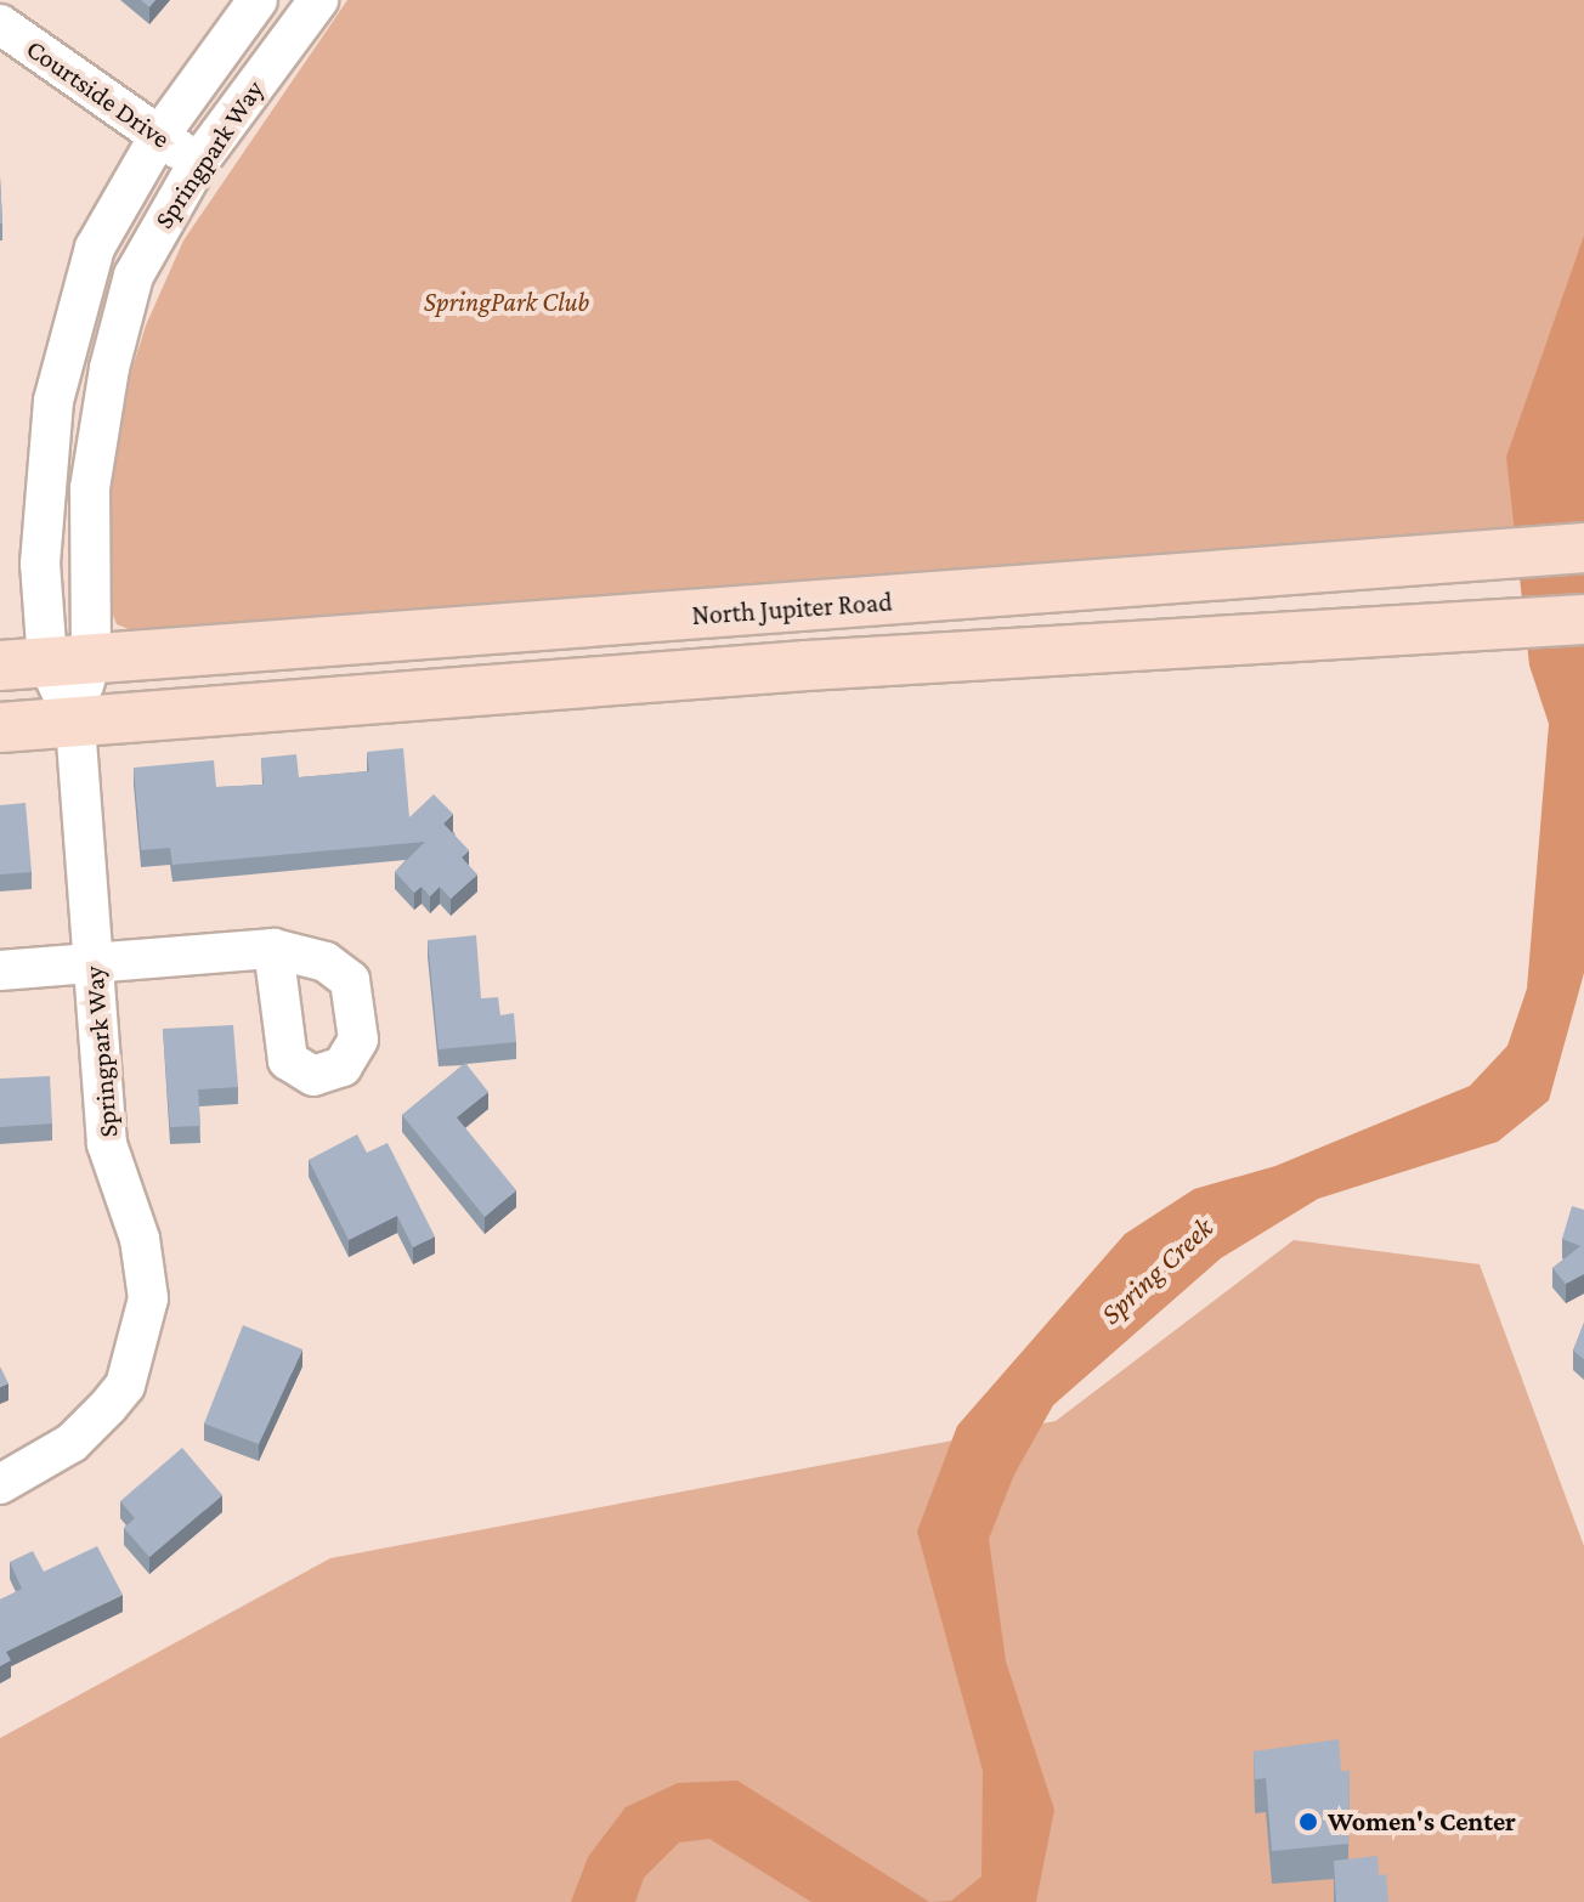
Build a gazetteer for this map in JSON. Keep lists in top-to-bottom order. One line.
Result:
{"streets":{"main road":["North Jupiter Road"],"street":["Courtside Drive","Springpark Way"]},"crossings":[["Courtside Drive","Springpark Way"],["Springpark Way","North Jupiter Road"]],"water":["Spring Creek"],"parks":["SpringPark Club"],"places":["Women's Center"]}
